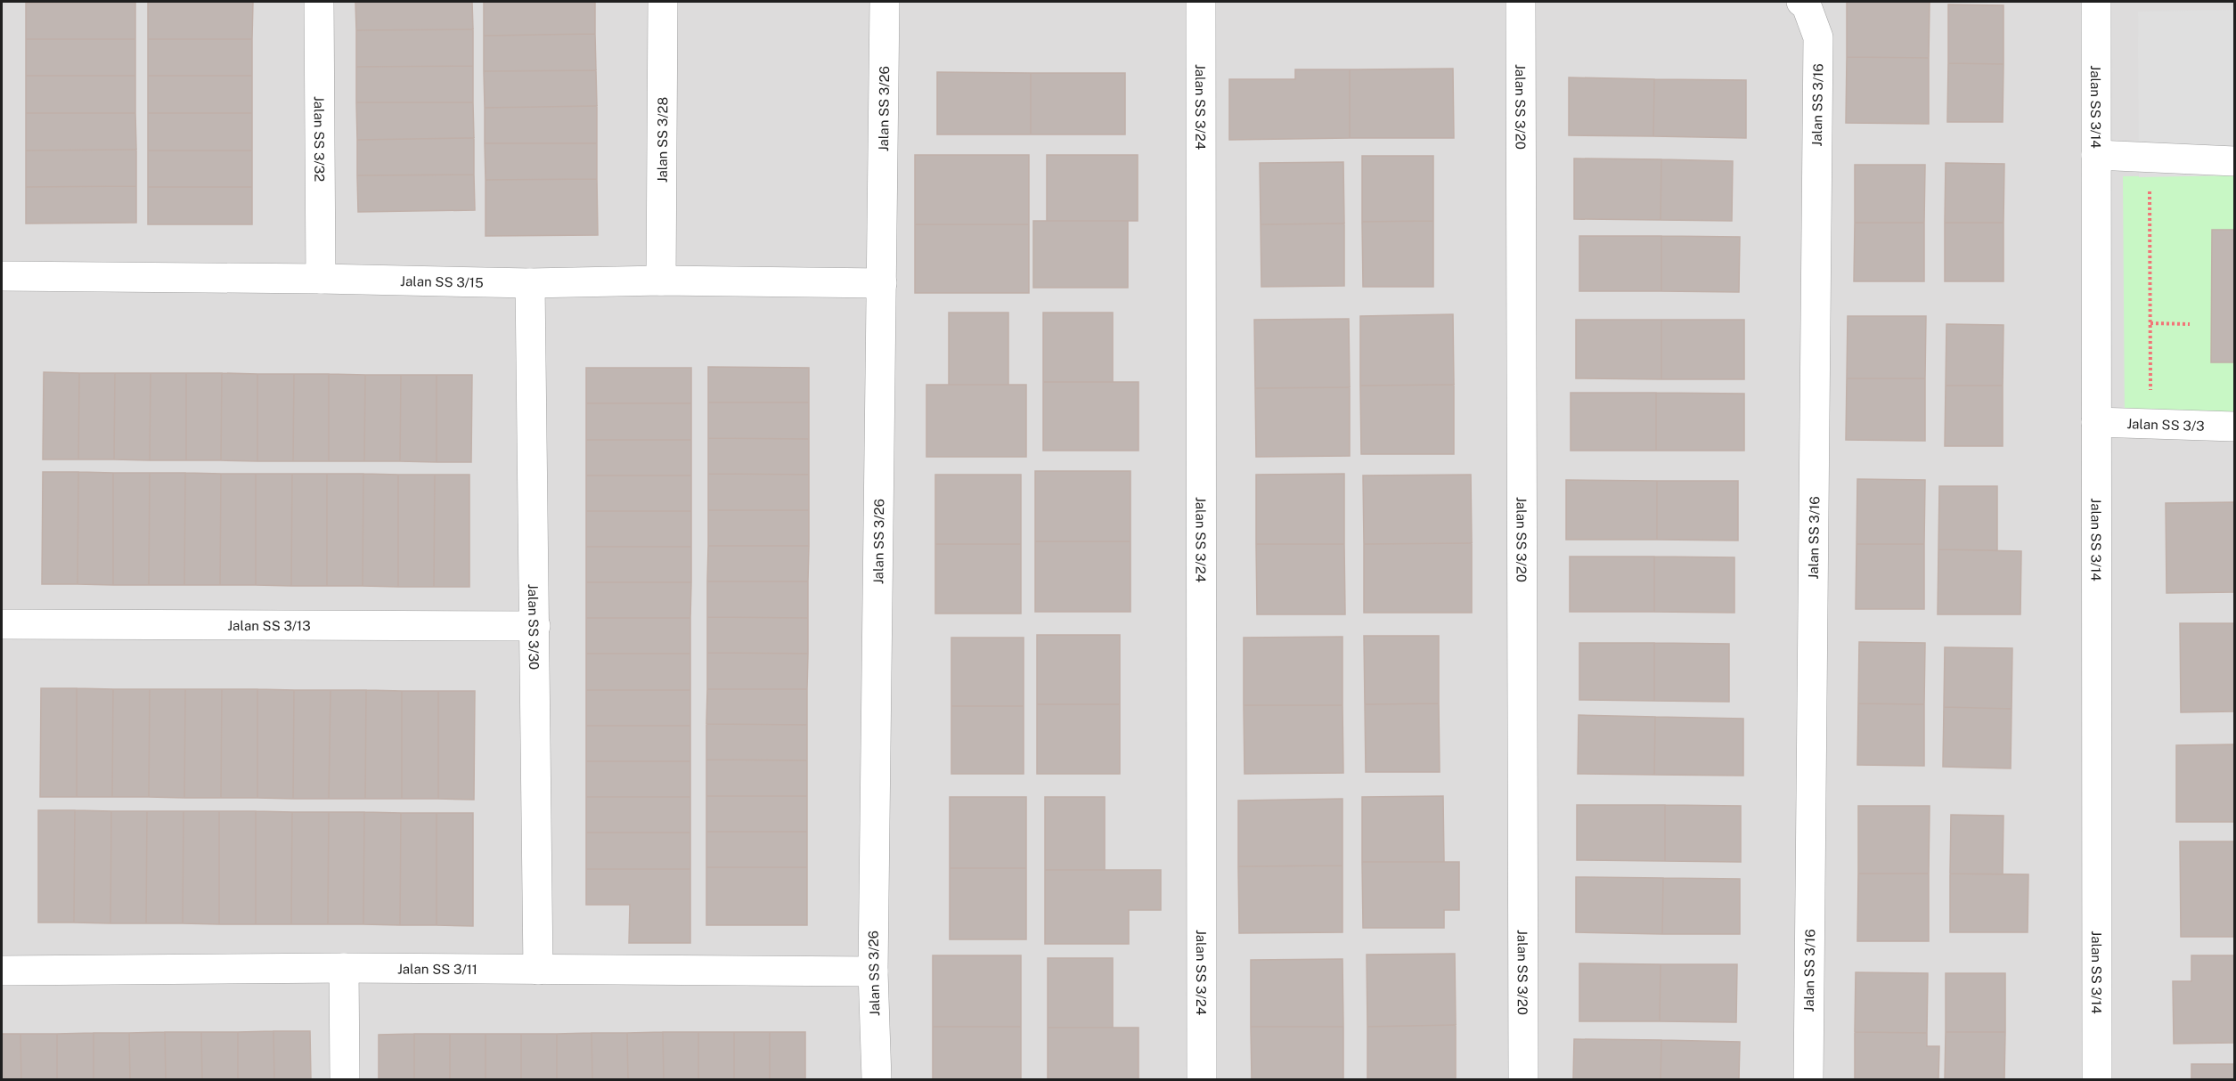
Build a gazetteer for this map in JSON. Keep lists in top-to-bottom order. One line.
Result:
{"streets":{"street":["Jalan SS 3/16","Jalan SS 3/26","Jalan SS 3/24","Jalan SS 3/20","Jalan SS 3/14","Jalan SS 3/32","Jalan SS 3/28","Jalan SS 3/15","Jalan SS 3/3","Jalan SS 3/13","Jalan SS 3/30","Jalan SS 3/11"]},"crossings":[["Jalan SS 3/26","Jalan SS 3/15"],["Jalan SS 3/26","Jalan SS 3/11"],["Jalan SS 3/14","Jalan SS 3/3"],["Jalan SS 3/32","Jalan SS 3/15"],["Jalan SS 3/28","Jalan SS 3/15"],["Jalan SS 3/15","Jalan SS 3/30"],["Jalan SS 3/13","Jalan SS 3/30"],["Jalan SS 3/30","Jalan SS 3/11"]]}
